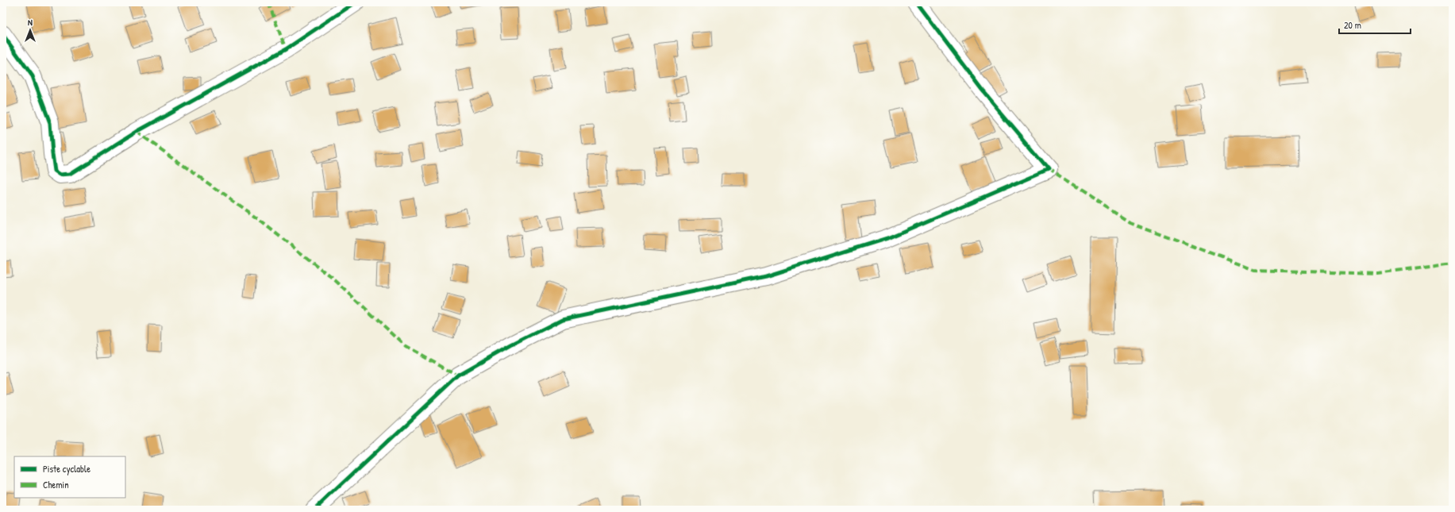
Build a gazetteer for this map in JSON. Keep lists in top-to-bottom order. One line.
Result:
{"legend":["Piste cyclable","Chemin"],"scale_bar":"20 m","north":"top"}
